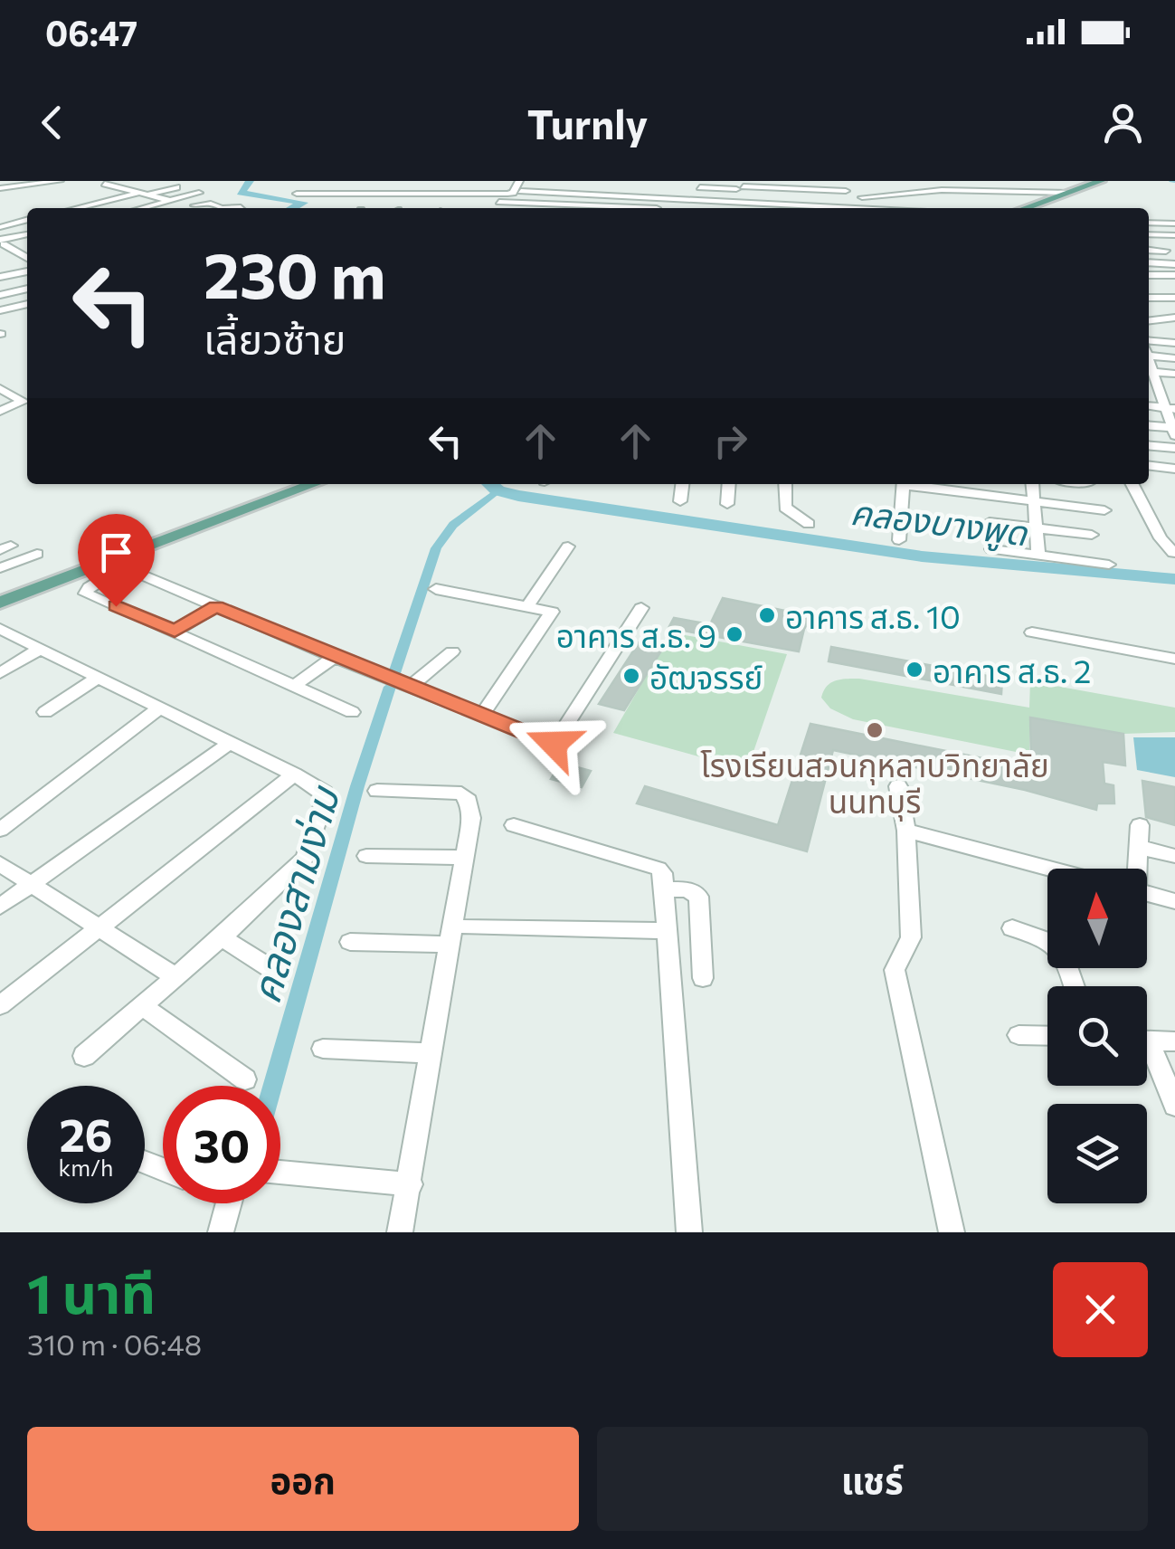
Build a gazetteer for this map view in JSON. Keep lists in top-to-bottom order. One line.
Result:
{"water":["คลองบางพูด","คลองสามง่าม"],"places":["อาคาร ส.ธ. 10","อาคาร ส.ธ. 9","อาคาร ส.ธ. 2","อัฒจรรย์","โรงเรียนสวนกุหลาบวิทยาลัย นนทบุรี"],"north":"top","page":{"status":"06:47","header":"Turnly","turn":["230 m","เลี้ยวซ้าย"],"speed":"26 km/h","limit":"30","heading":["1 นาที","310 m · 06:48"],"buttons":["ออก","แชร์"]}}
